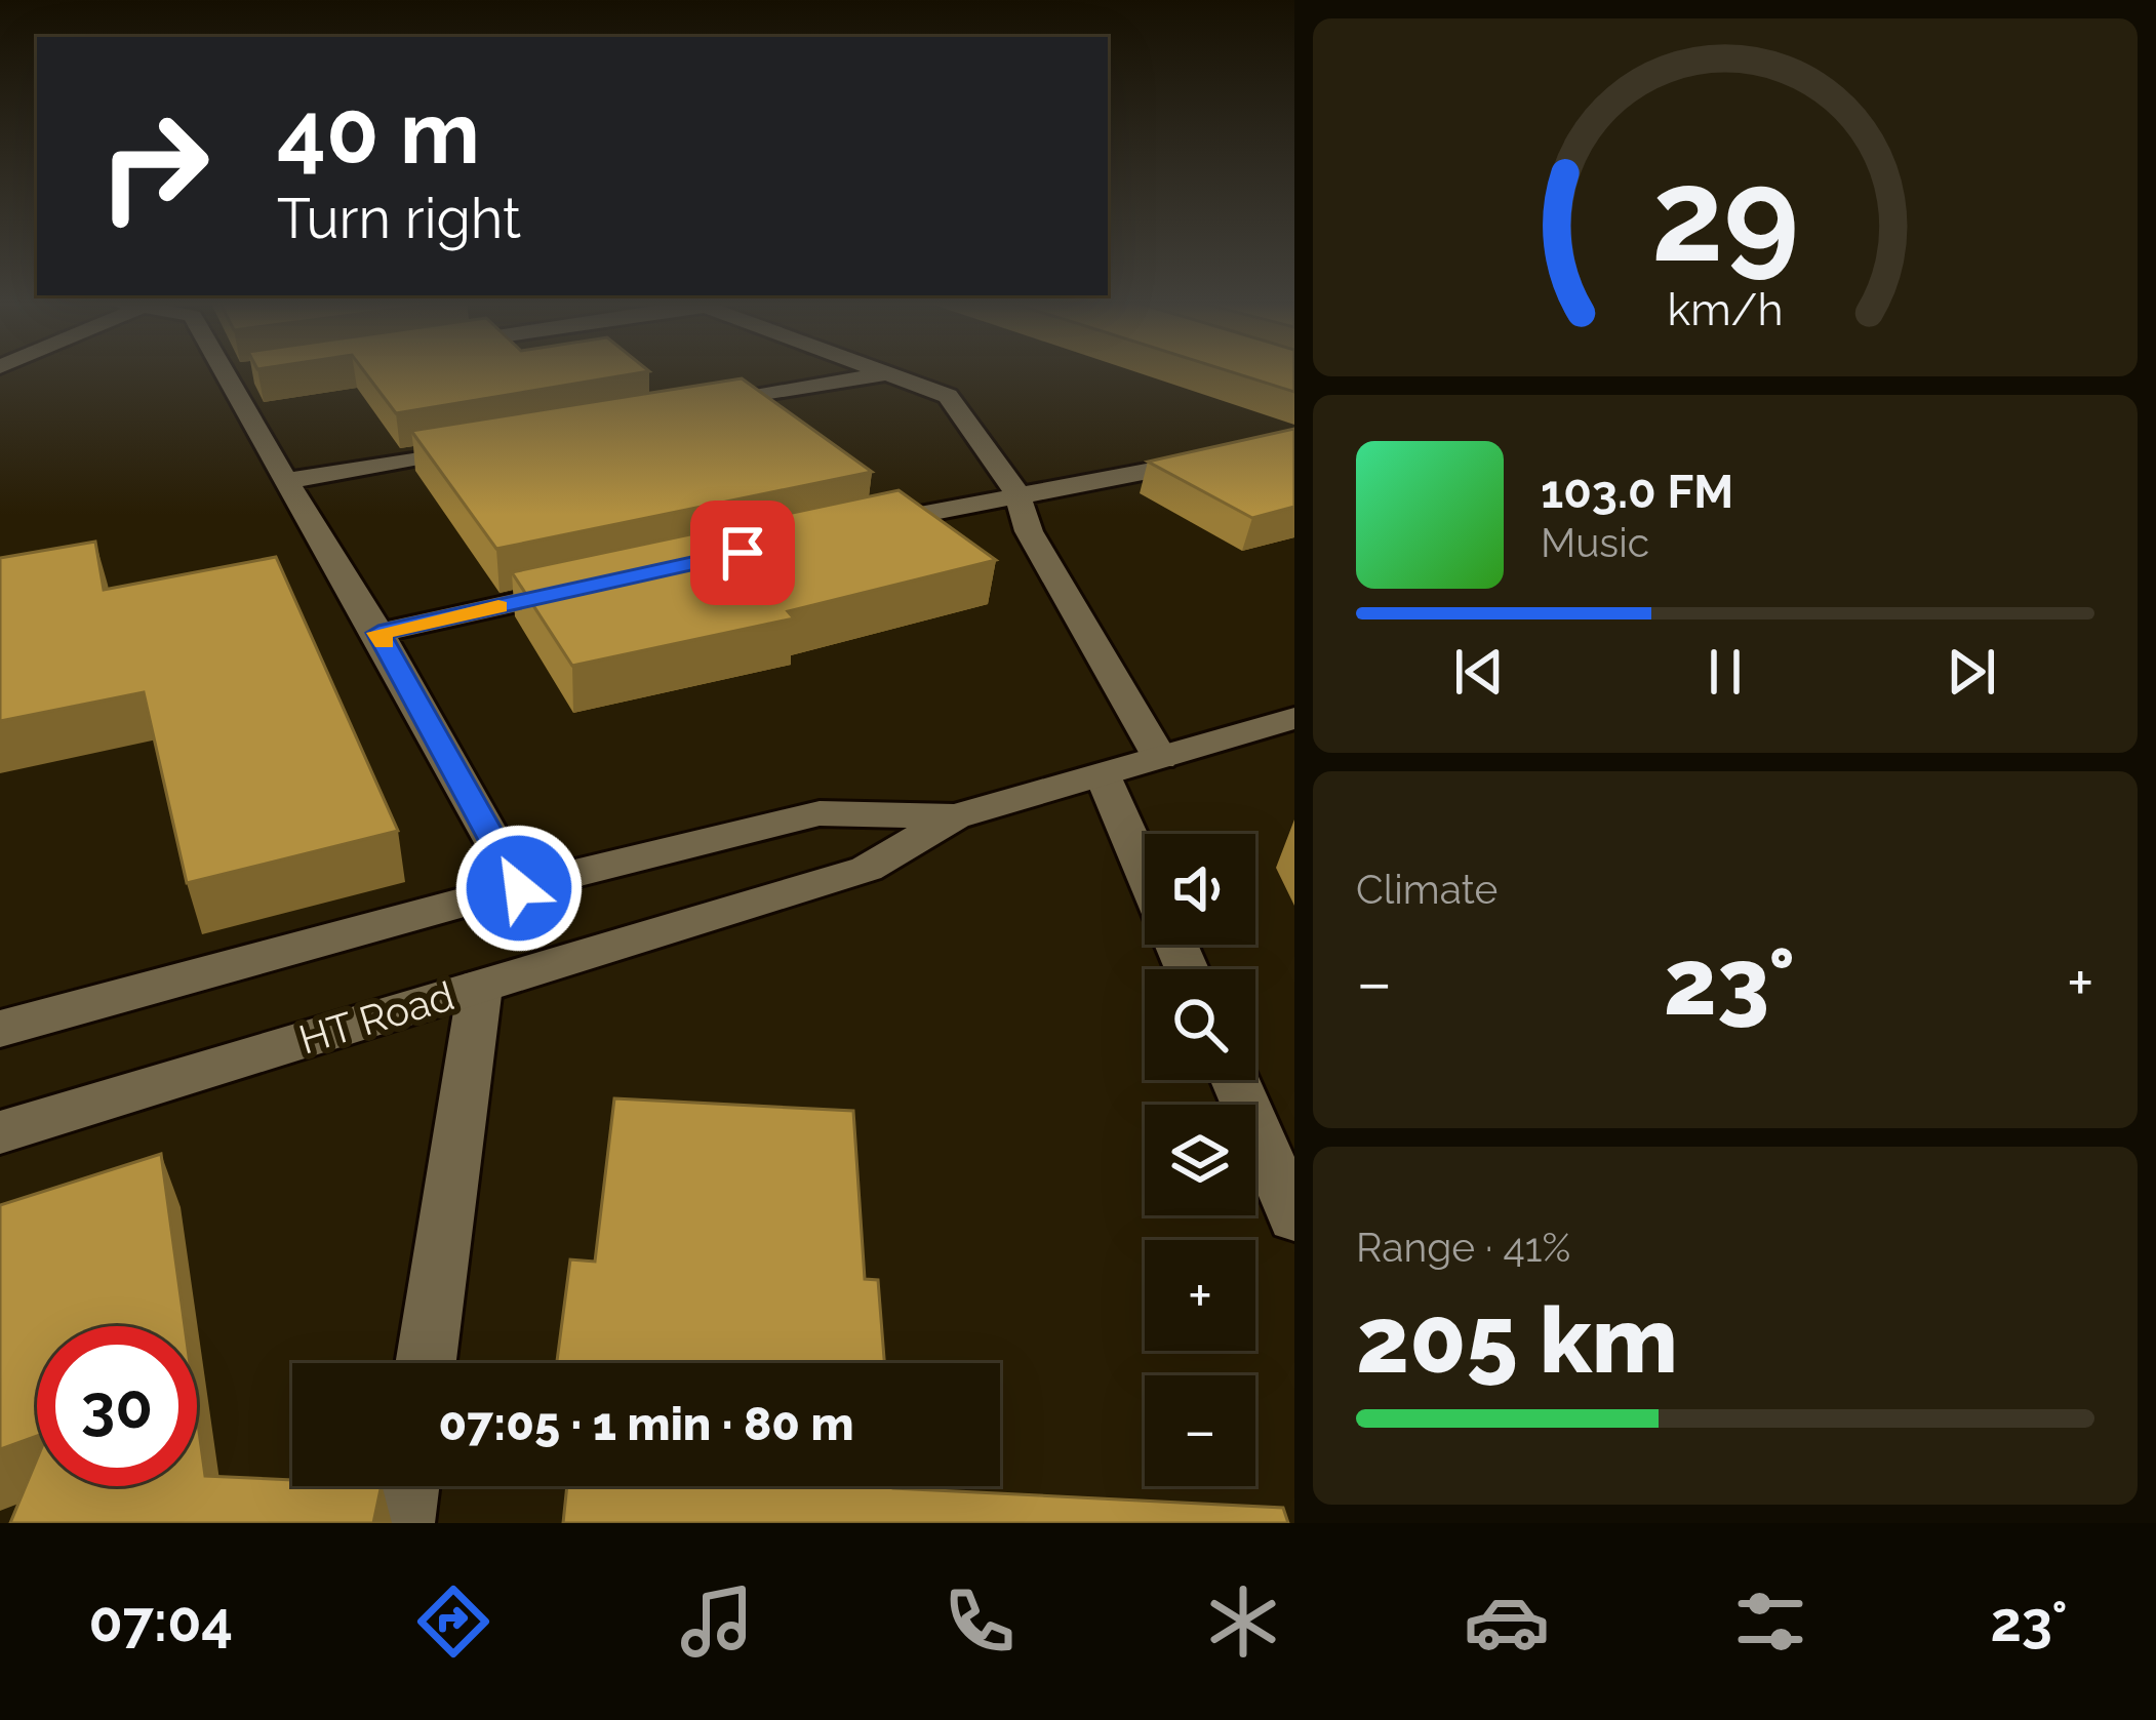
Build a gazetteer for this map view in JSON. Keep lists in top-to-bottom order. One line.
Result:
{"streets":{"street":["HT Road"]},"page":{"turn":["40 m","Turn right"],"song":["103.0 FM","Music"],"tile":["Climate",["Range · 41%","205 km"]],"map_buttons":["+","−"],"heat":["−","23°","+"],"limit":"30","trip":"07:05 · 1 min · 80 m","tabs":["07:04","23°"],"gauge":["29","km/h"]}}
